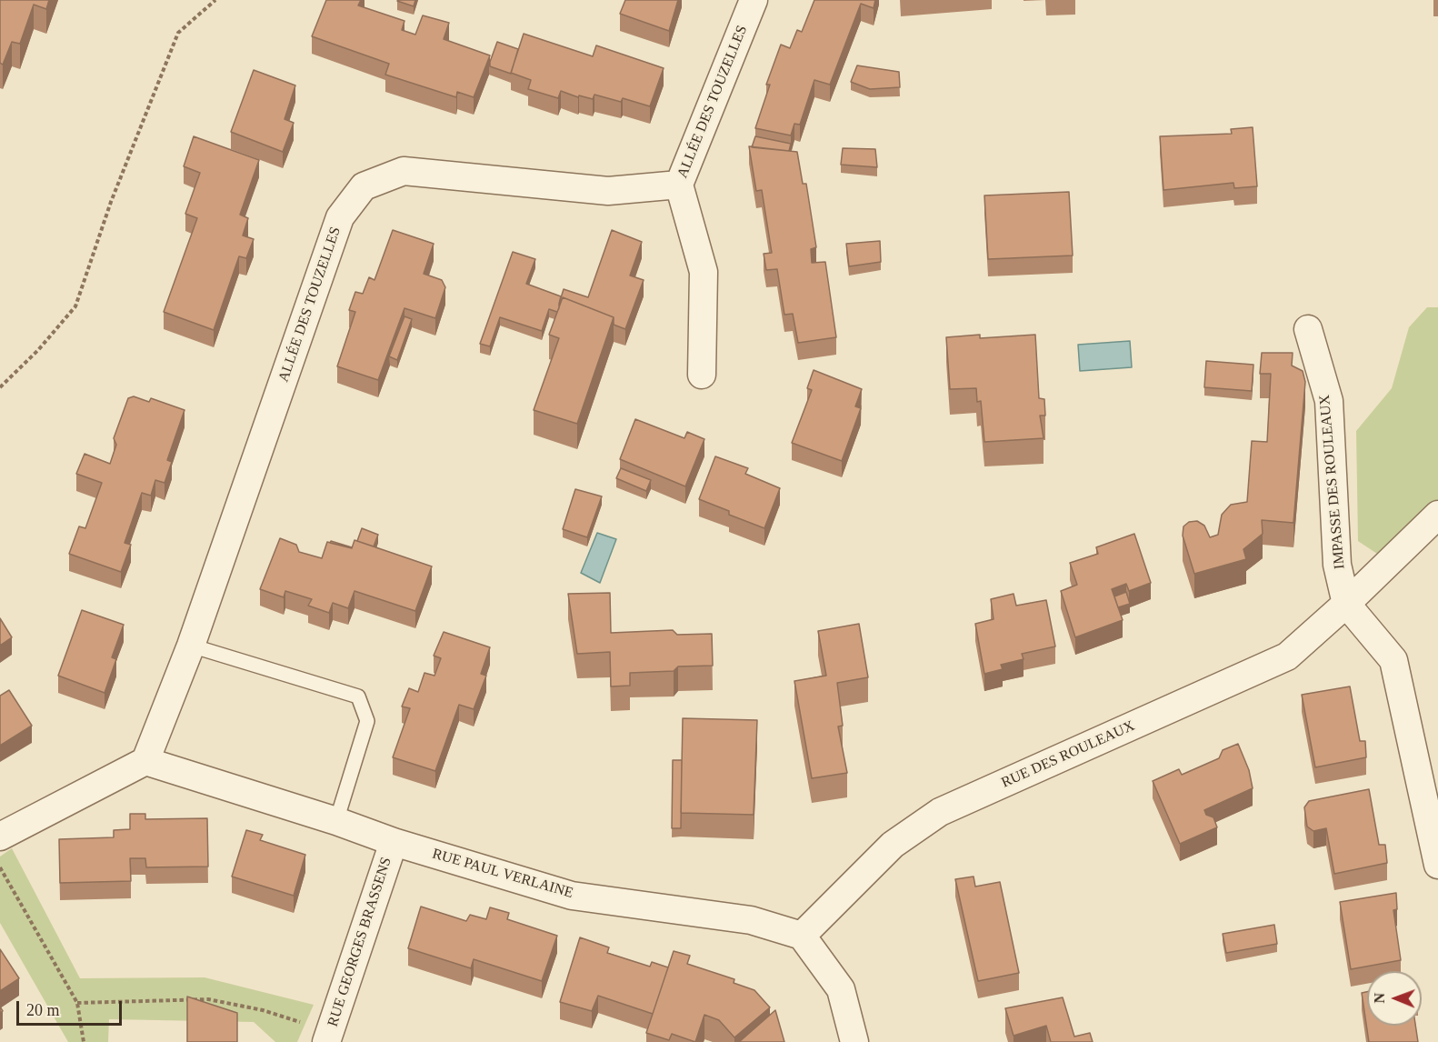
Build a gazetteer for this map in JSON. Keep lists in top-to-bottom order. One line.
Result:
{"streets":{"street":["ALLÉE DES TOUZELLES","IMPASSE DES ROULEAUX","RUE DES ROULEAUX","RUE PAUL VERLAINE","RUE GEORGES BRASSENS"]},"crossings":[["ALLÉE DES TOUZELLES","RUE PAUL VERLAINE"],["IMPASSE DES ROULEAUX","RUE DES ROULEAUX"],["RUE DES ROULEAUX","RUE PAUL VERLAINE"],["RUE PAUL VERLAINE","RUE GEORGES BRASSENS"]],"scale_bar":"20 m","north":"left"}
